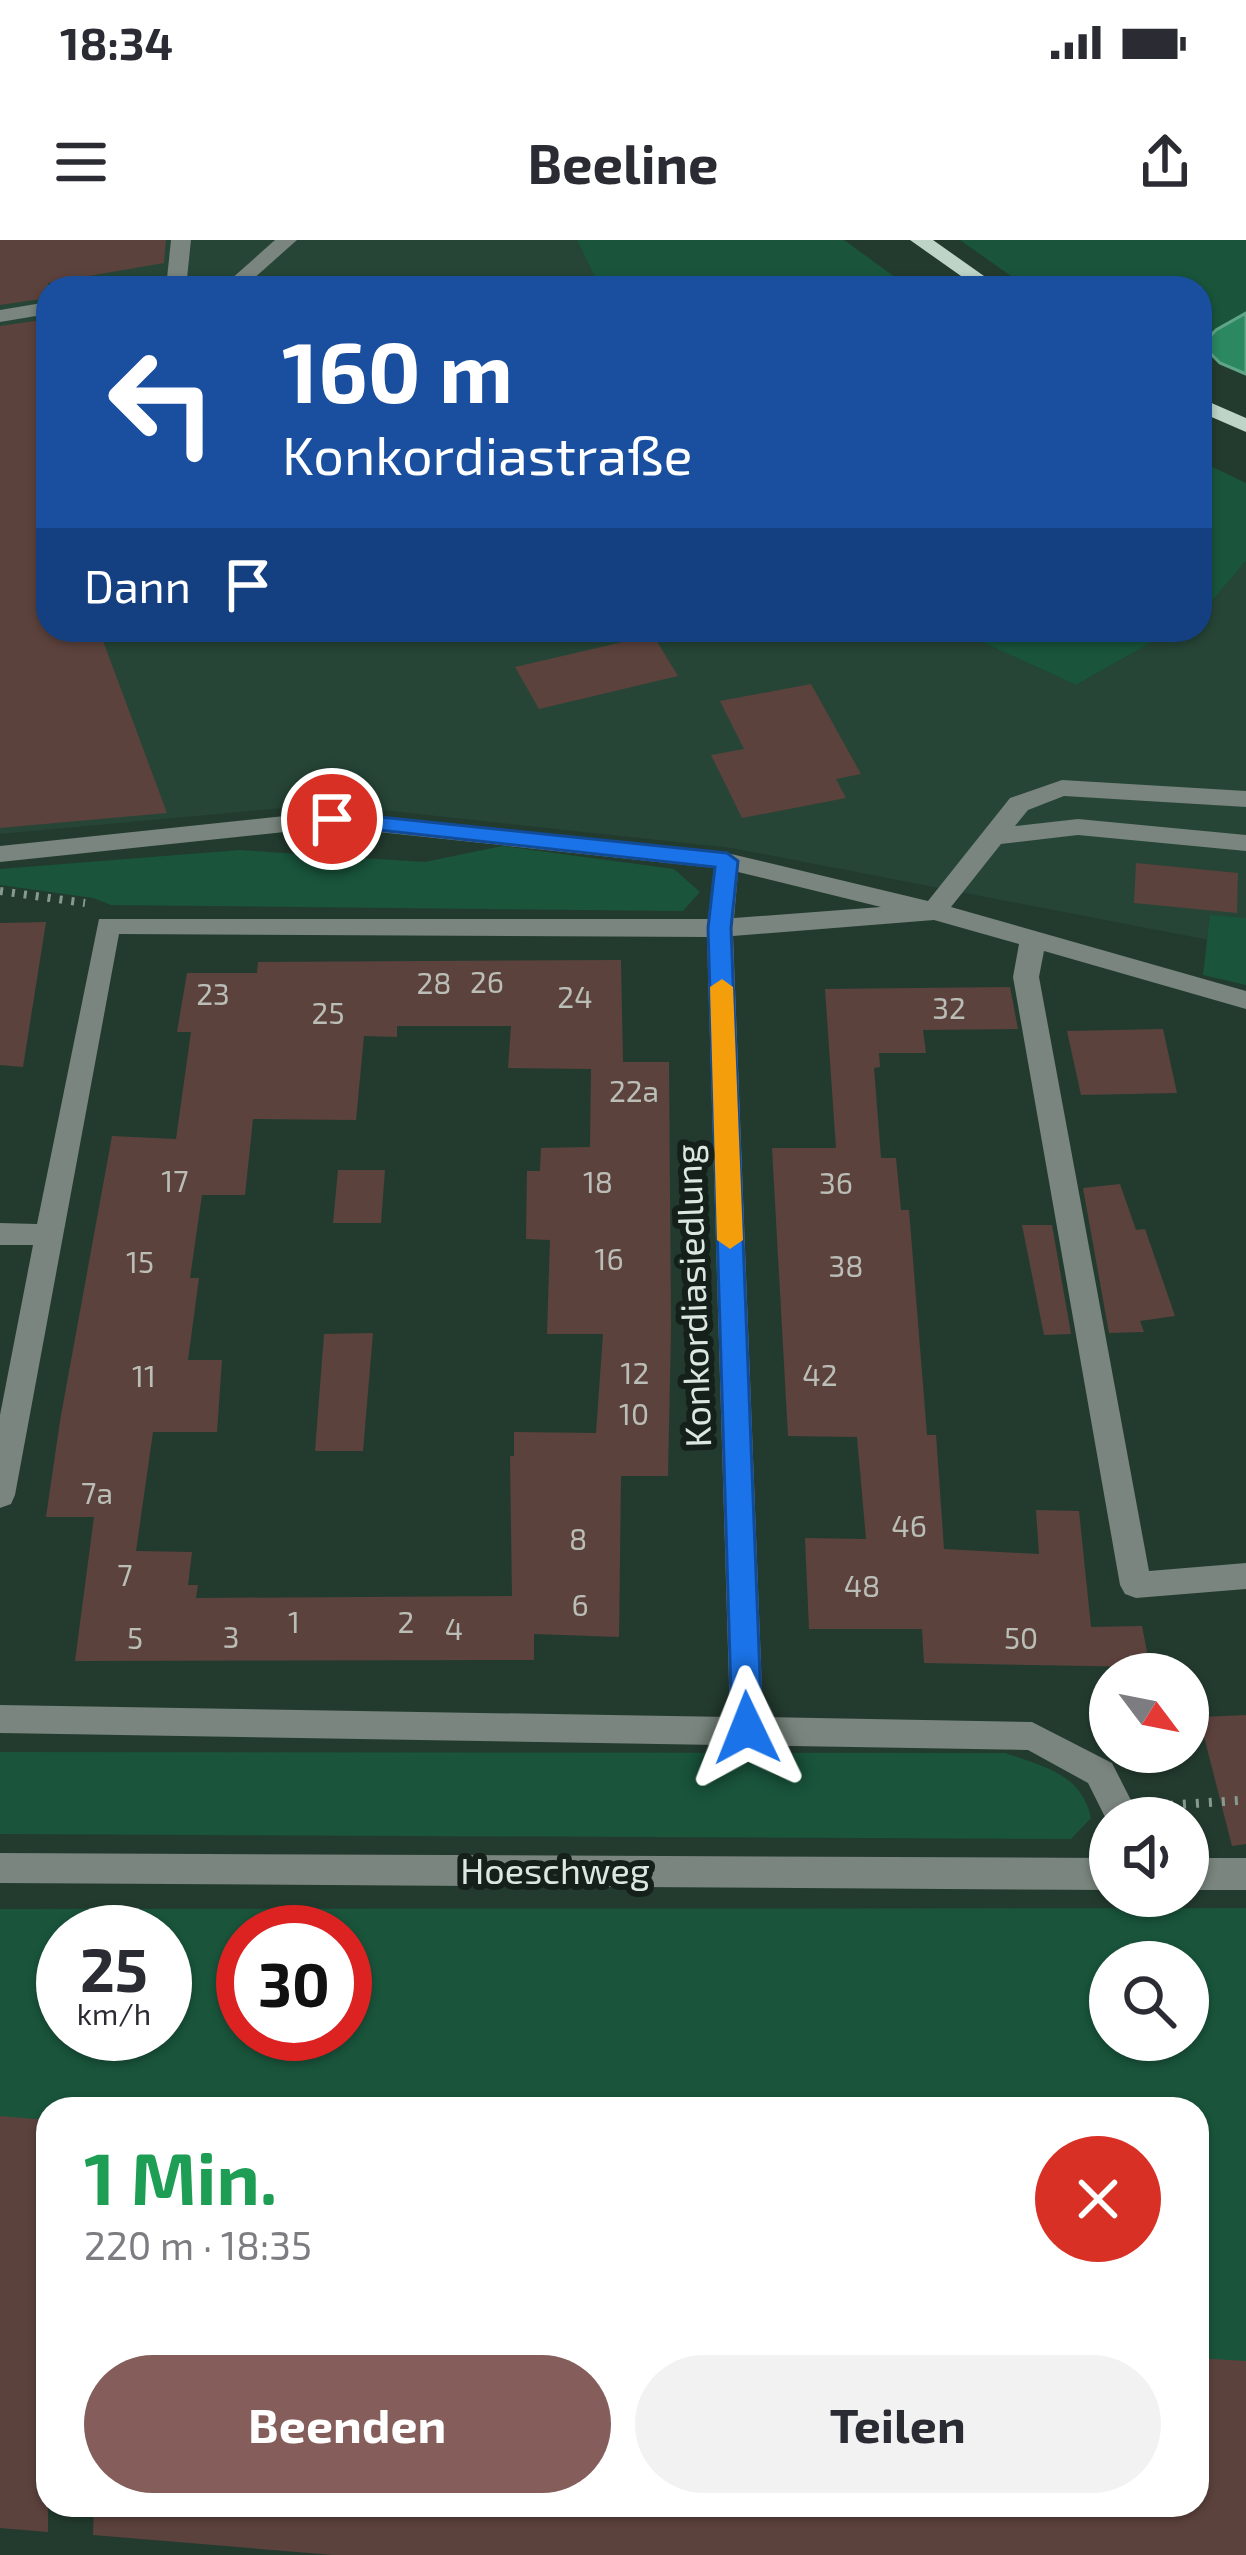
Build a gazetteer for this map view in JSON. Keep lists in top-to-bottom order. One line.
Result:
{"streets":{"street":["Konkordiasiedlung","Hoeschweg"]},"house_numbers":["26","28","23","24","32","25","22a","17","18","36","16","15","38","12","42","11","10","7a","46","8","7","48","6","1","2","4","3","5","50"],"north":"bottom right","page":{"status":"18:34","header":"Beeline","turn":["160 m","Konkordiastraße"],"then":"Dann","speed":"25 km/h","limit":"30","heading":["1 Min.","220 m · 18:35"],"buttons":["Beenden","Teilen"]}}
